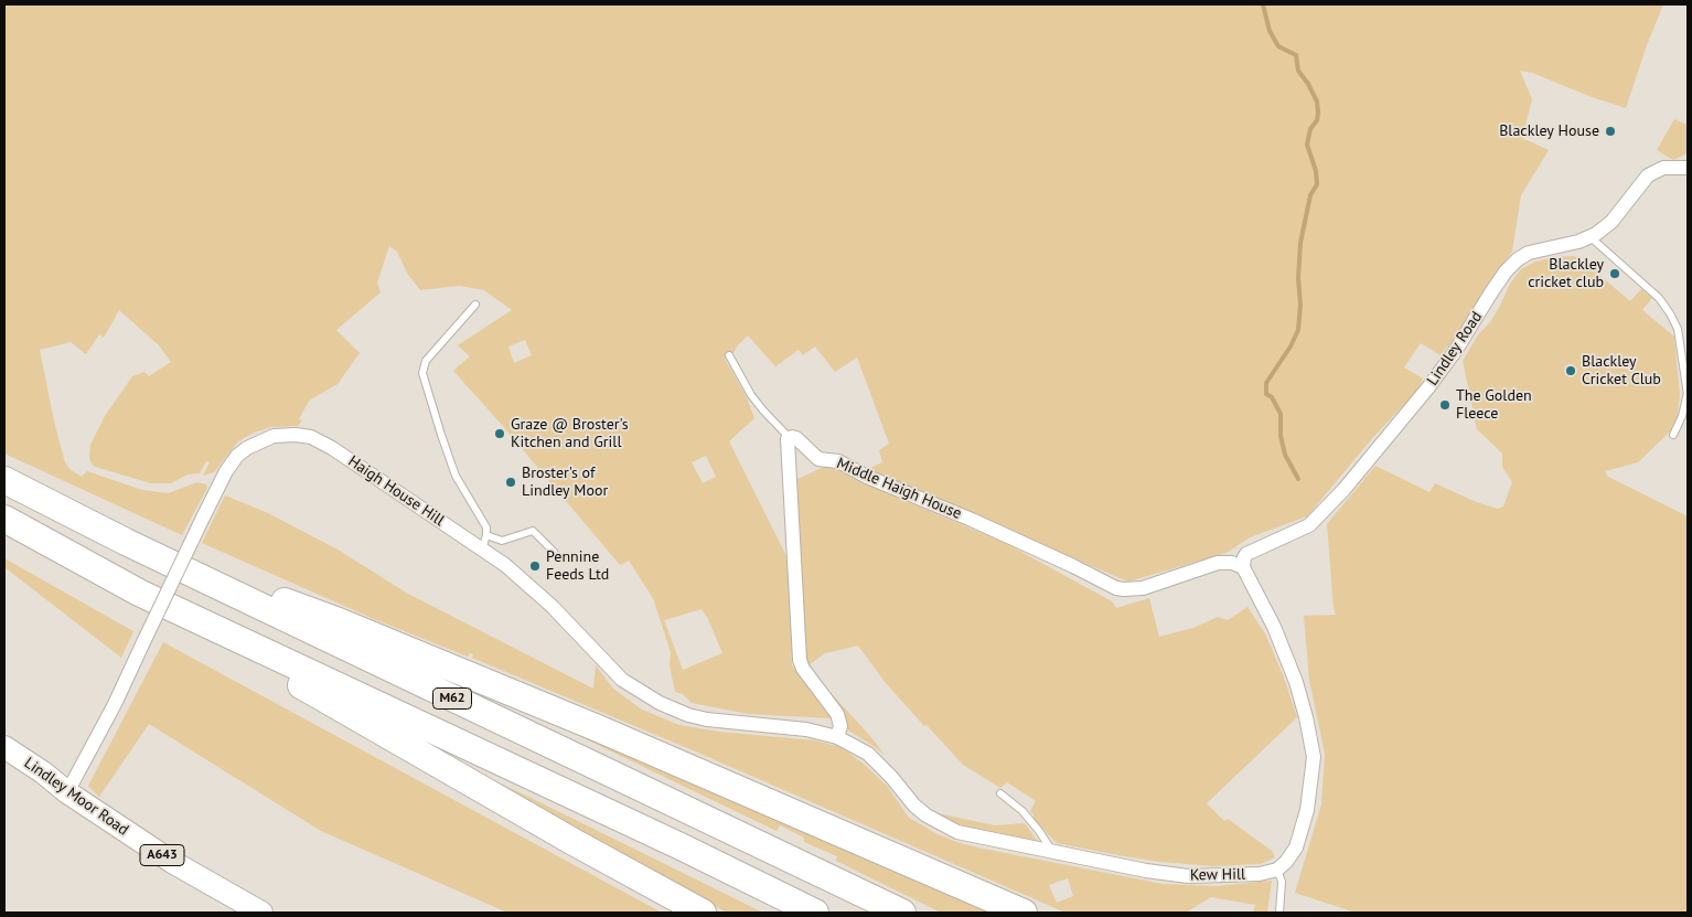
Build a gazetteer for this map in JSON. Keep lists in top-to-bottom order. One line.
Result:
{"streets":{"highway":["M62"],"main road":["Lindley Moor Road","A643"],"street":["Lindley Road","Middle Haigh House","Haigh House Hill","Kew Hill"]},"crossings":[["Lindley Road","Middle Haigh House"],["Haigh House Hill","Lindley Moor Road"],["Haigh House Hill","Kew Hill"]],"places":["Blackley House","Blackley cricket club","Blackley Cricket Club","The Golden Fleece","Graze @ Broster's Kitchen and Grill","Broster's of Lindley Moor","Pennine Feeds Ltd"]}
